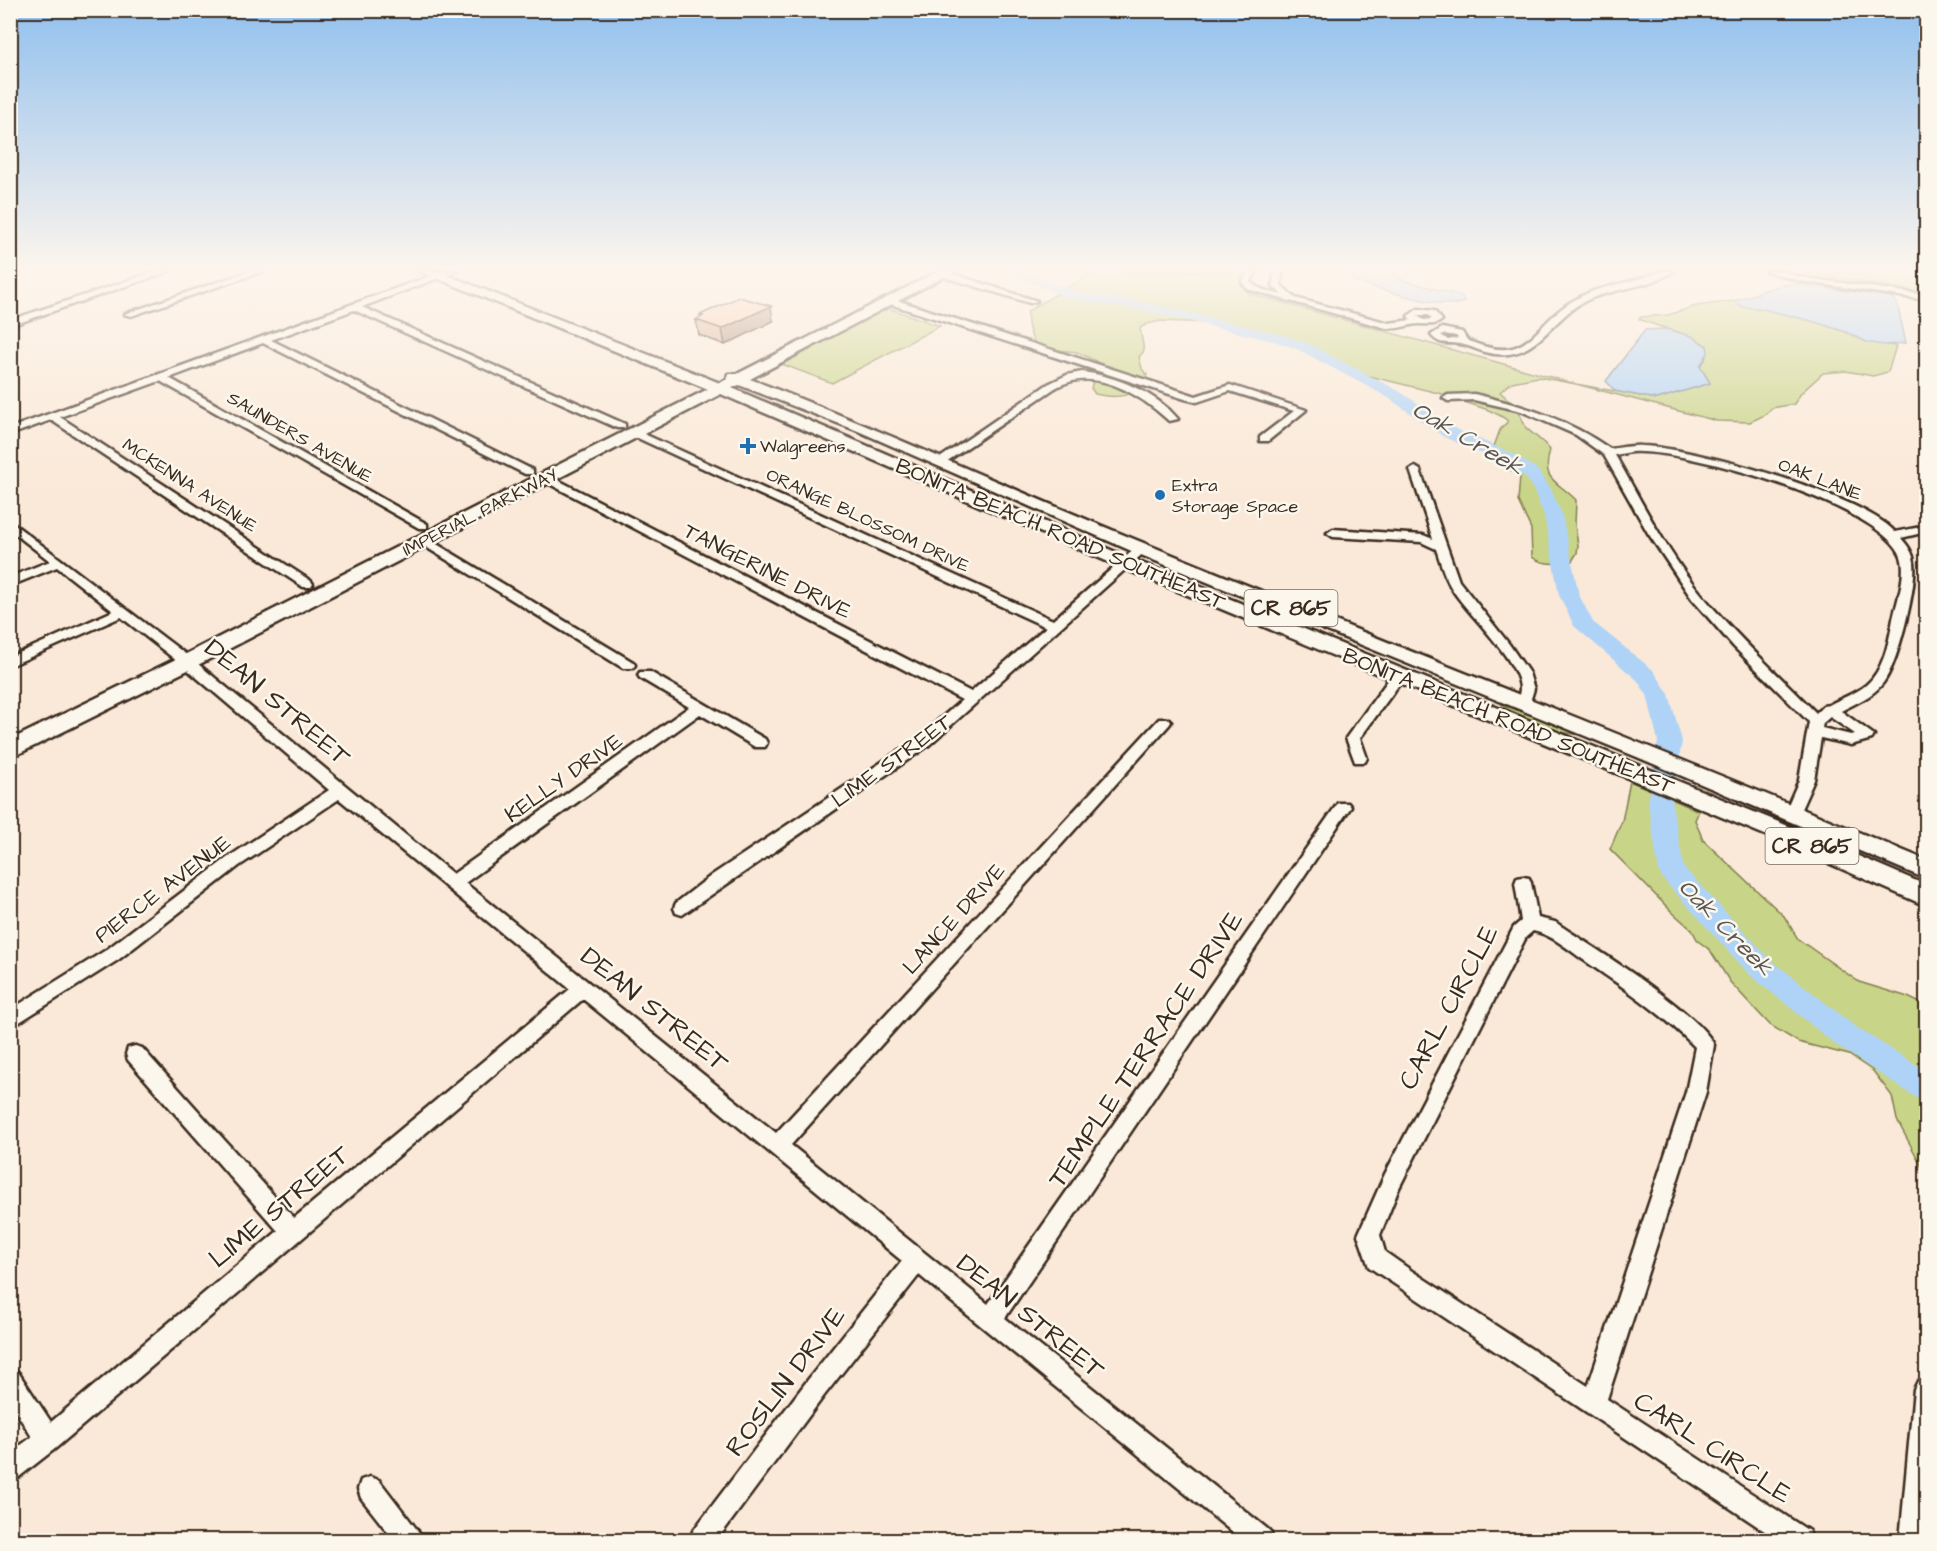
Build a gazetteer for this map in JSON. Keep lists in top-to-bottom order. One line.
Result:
{"streets":{"main road":["IMPERIAL PARKWAY","BONITA BEACH ROAD SOUTHEAST","CR 865"],"street":["SAUNDERS AVENUE","OAK LANE","MCKENNA AVENUE","ORANGE BLOSSOM DRIVE","TANGERINE DRIVE","DEAN STREET","LIME STREET","KELLY DRIVE","PIERCE AVENUE","LANCE DRIVE","CARL CIRCLE","TEMPLE TERRACE DRIVE","ROSLIN DRIVE"]},"crossings":[["SAUNDERS AVENUE","IMPERIAL PARKWAY"],["MCKENNA AVENUE","IMPERIAL PARKWAY"],["IMPERIAL PARKWAY","ORANGE BLOSSOM DRIVE"],["IMPERIAL PARKWAY","BONITA BEACH ROAD SOUTHEAST"],["IMPERIAL PARKWAY","TANGERINE DRIVE"],["IMPERIAL PARKWAY","DEAN STREET"],["ORANGE BLOSSOM DRIVE","LIME STREET"],["BONITA BEACH ROAD SOUTHEAST","LIME STREET"],["TANGERINE DRIVE","LIME STREET"],["DEAN STREET","LIME STREET"],["DEAN STREET","KELLY DRIVE"],["DEAN STREET","PIERCE AVENUE"],["DEAN STREET","LANCE DRIVE"],["DEAN STREET","TEMPLE TERRACE DRIVE"],["DEAN STREET","ROSLIN DRIVE"]],"water":["Oak Creek"],"places":{"health":["Walgreens"],"other":["Extra Storage Space"]}}
